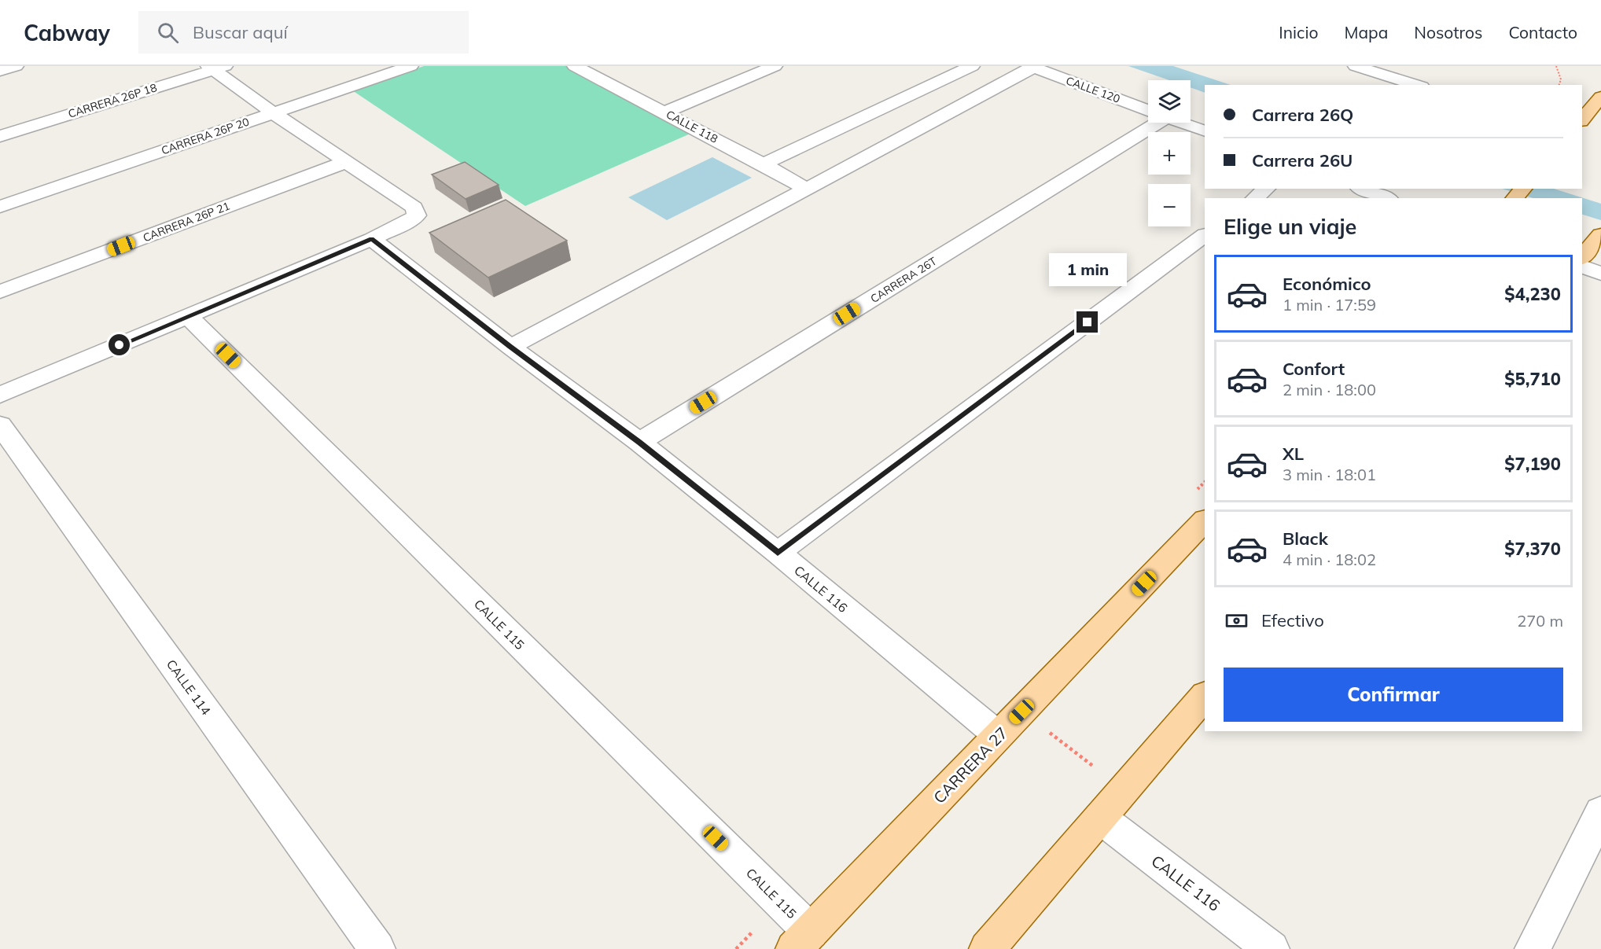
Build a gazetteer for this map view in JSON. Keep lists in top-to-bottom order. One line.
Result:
{"streets":{"main road":["CARRERA 27"],"street":["CALLE 120","CARRERA 26P 18","CALLE 118","CARRERA 26P 20","CARRERA 26P 21","CARRERA 26T","CALLE 116","CALLE 115","CALLE 114"]},"crossings":[["CARRERA 26T","CALLE 116"],["CALLE 116","CARRERA 27"],["CALLE 115","CARRERA 27"]],"page":{"header":"Cabway","search":"Buscar aquí","nav":["Inicio","Mapa","Nosotros","Contacto"],"map_buttons":["+","−"],"banner":["Carrera 26Q","Carrera 26U"],"heading":"Elige un viaje","bubble":"1 min","list":[{"name":"Económico","note":"1 min · 17:59","value":"$4,230"},{"name":"Confort","note":"2 min · 18:00","value":"$5,710"},{"name":"XL","note":"3 min · 18:01","value":"$7,190"},{"name":"Black","note":"4 min · 18:02","value":"$7,370"}],"pay":["Efectivo","270 m"],"buttons":"Confirmar"}}
